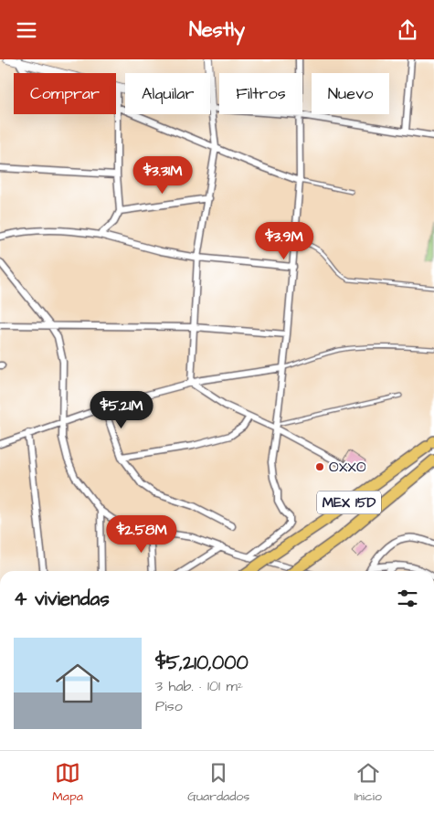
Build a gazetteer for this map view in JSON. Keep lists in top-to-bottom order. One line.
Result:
{"streets":{"highway":["MEX 15D"]},"places":["OXXO"],"page":{"header":"Nestly","chip":["Comprar","Alquilar","Filtros","Nuevo"],"price":["$3.31M","$3.9M","$5.21M","$2.58M"],"heading":"4 viviendas","list":[{"name":"$5,210,000","note":"3 hab. · 101 m² · Piso"}],"tabs":["Mapa","Guardados","Inicio"]}}
